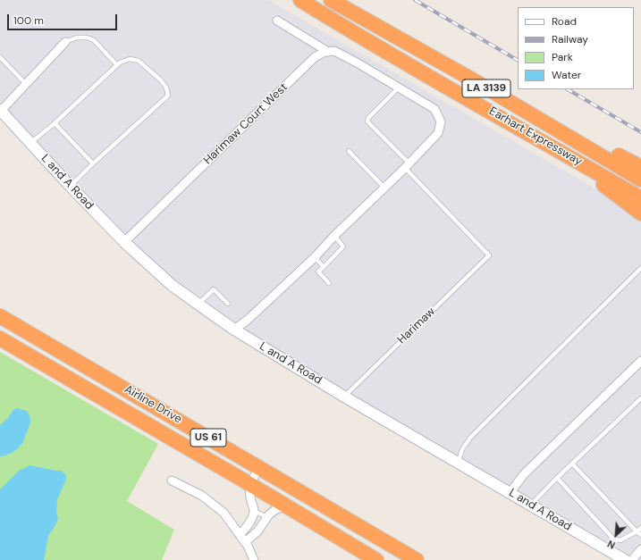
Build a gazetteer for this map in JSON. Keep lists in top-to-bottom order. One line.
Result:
{"streets":{"highway":["LA 3139","Earhart Expressway","Airline Drive","US 61"],"street":["Harimaw Court West","L and A Road"],"lane":["Harimaw"]},"crossings":[["Harimaw Court West","L and A Road"],["L and A Road","Harimaw"]],"legend":["Road","Railway","Park","Water"],"scale_bar":"100 m","north":"bottom left"}
